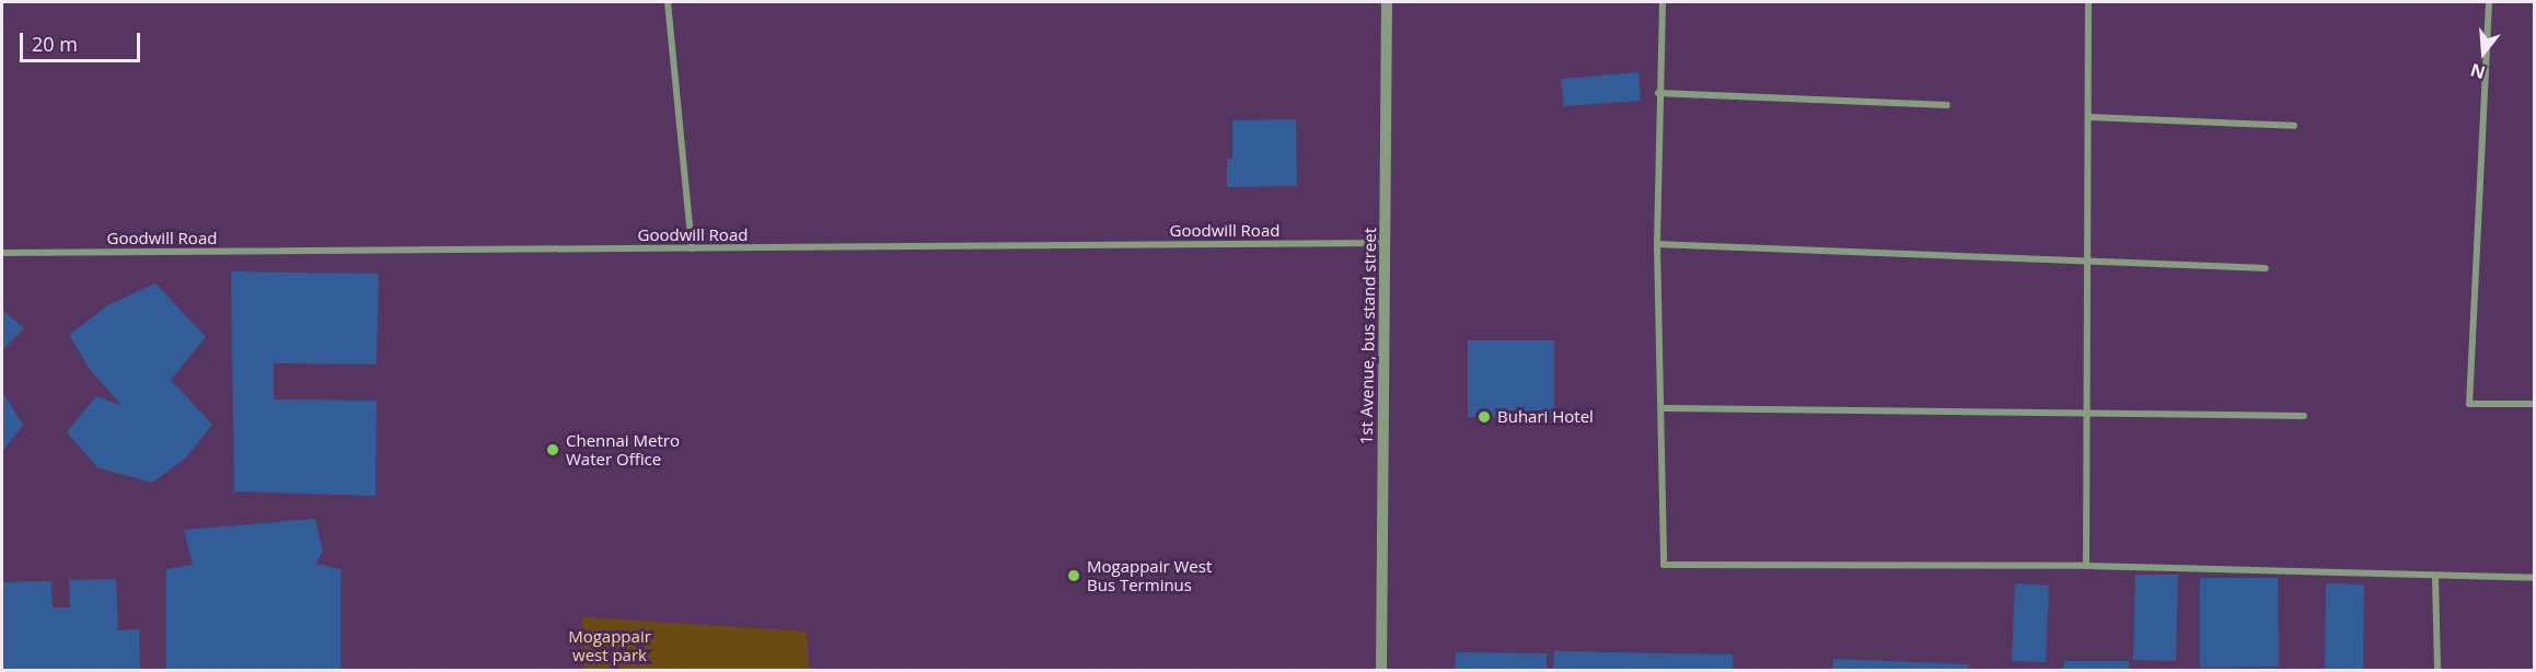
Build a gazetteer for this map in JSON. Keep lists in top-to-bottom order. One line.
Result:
{"streets":{"street":["Goodwill Road","1st Avenue, bus stand street"]},"crossings":[["Goodwill Road","1st Avenue, bus stand street"]],"parks":["Mogappair west park"],"places":["Buhari Hotel","Chennai Metro Water Office","Mogappair West Bus Terminus"],"scale_bar":"20 m","north":"bottom"}
